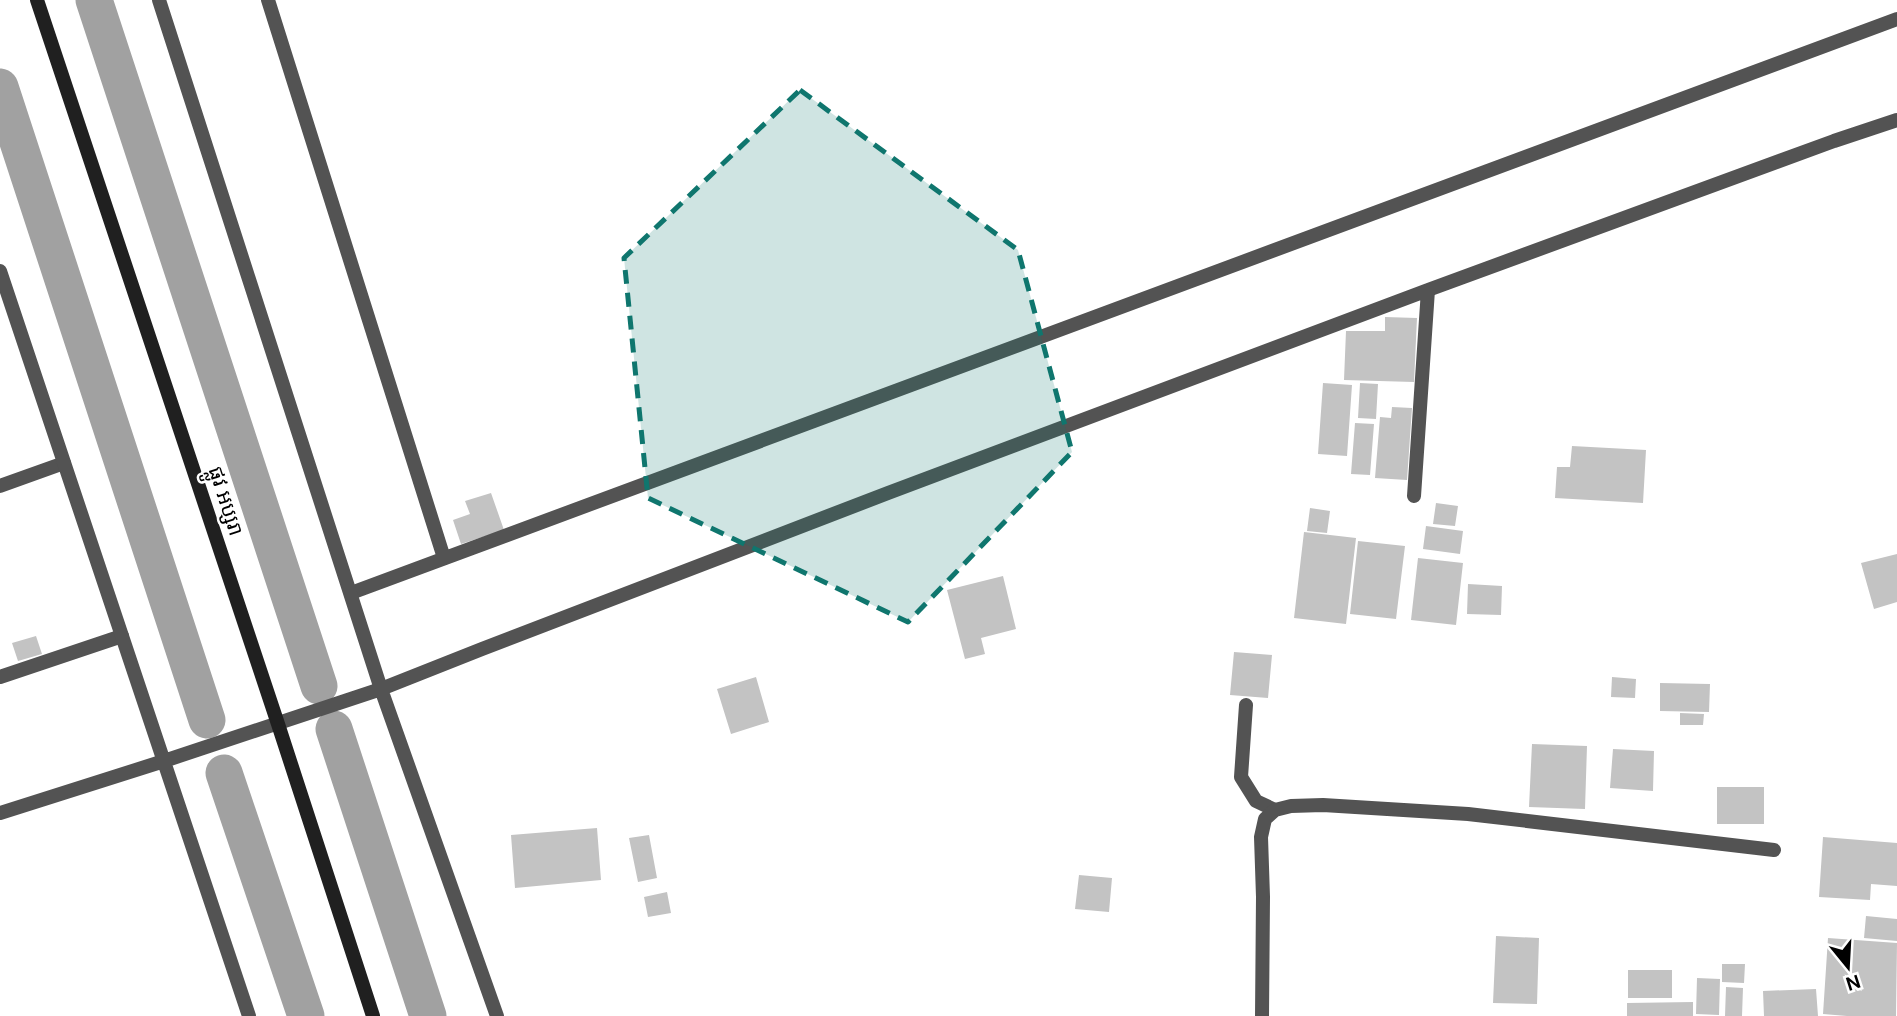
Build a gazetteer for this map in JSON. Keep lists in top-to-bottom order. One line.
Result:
{"streets":{"street":["ផ្លូវ អប្សរា"]},"north":"bottom"}
